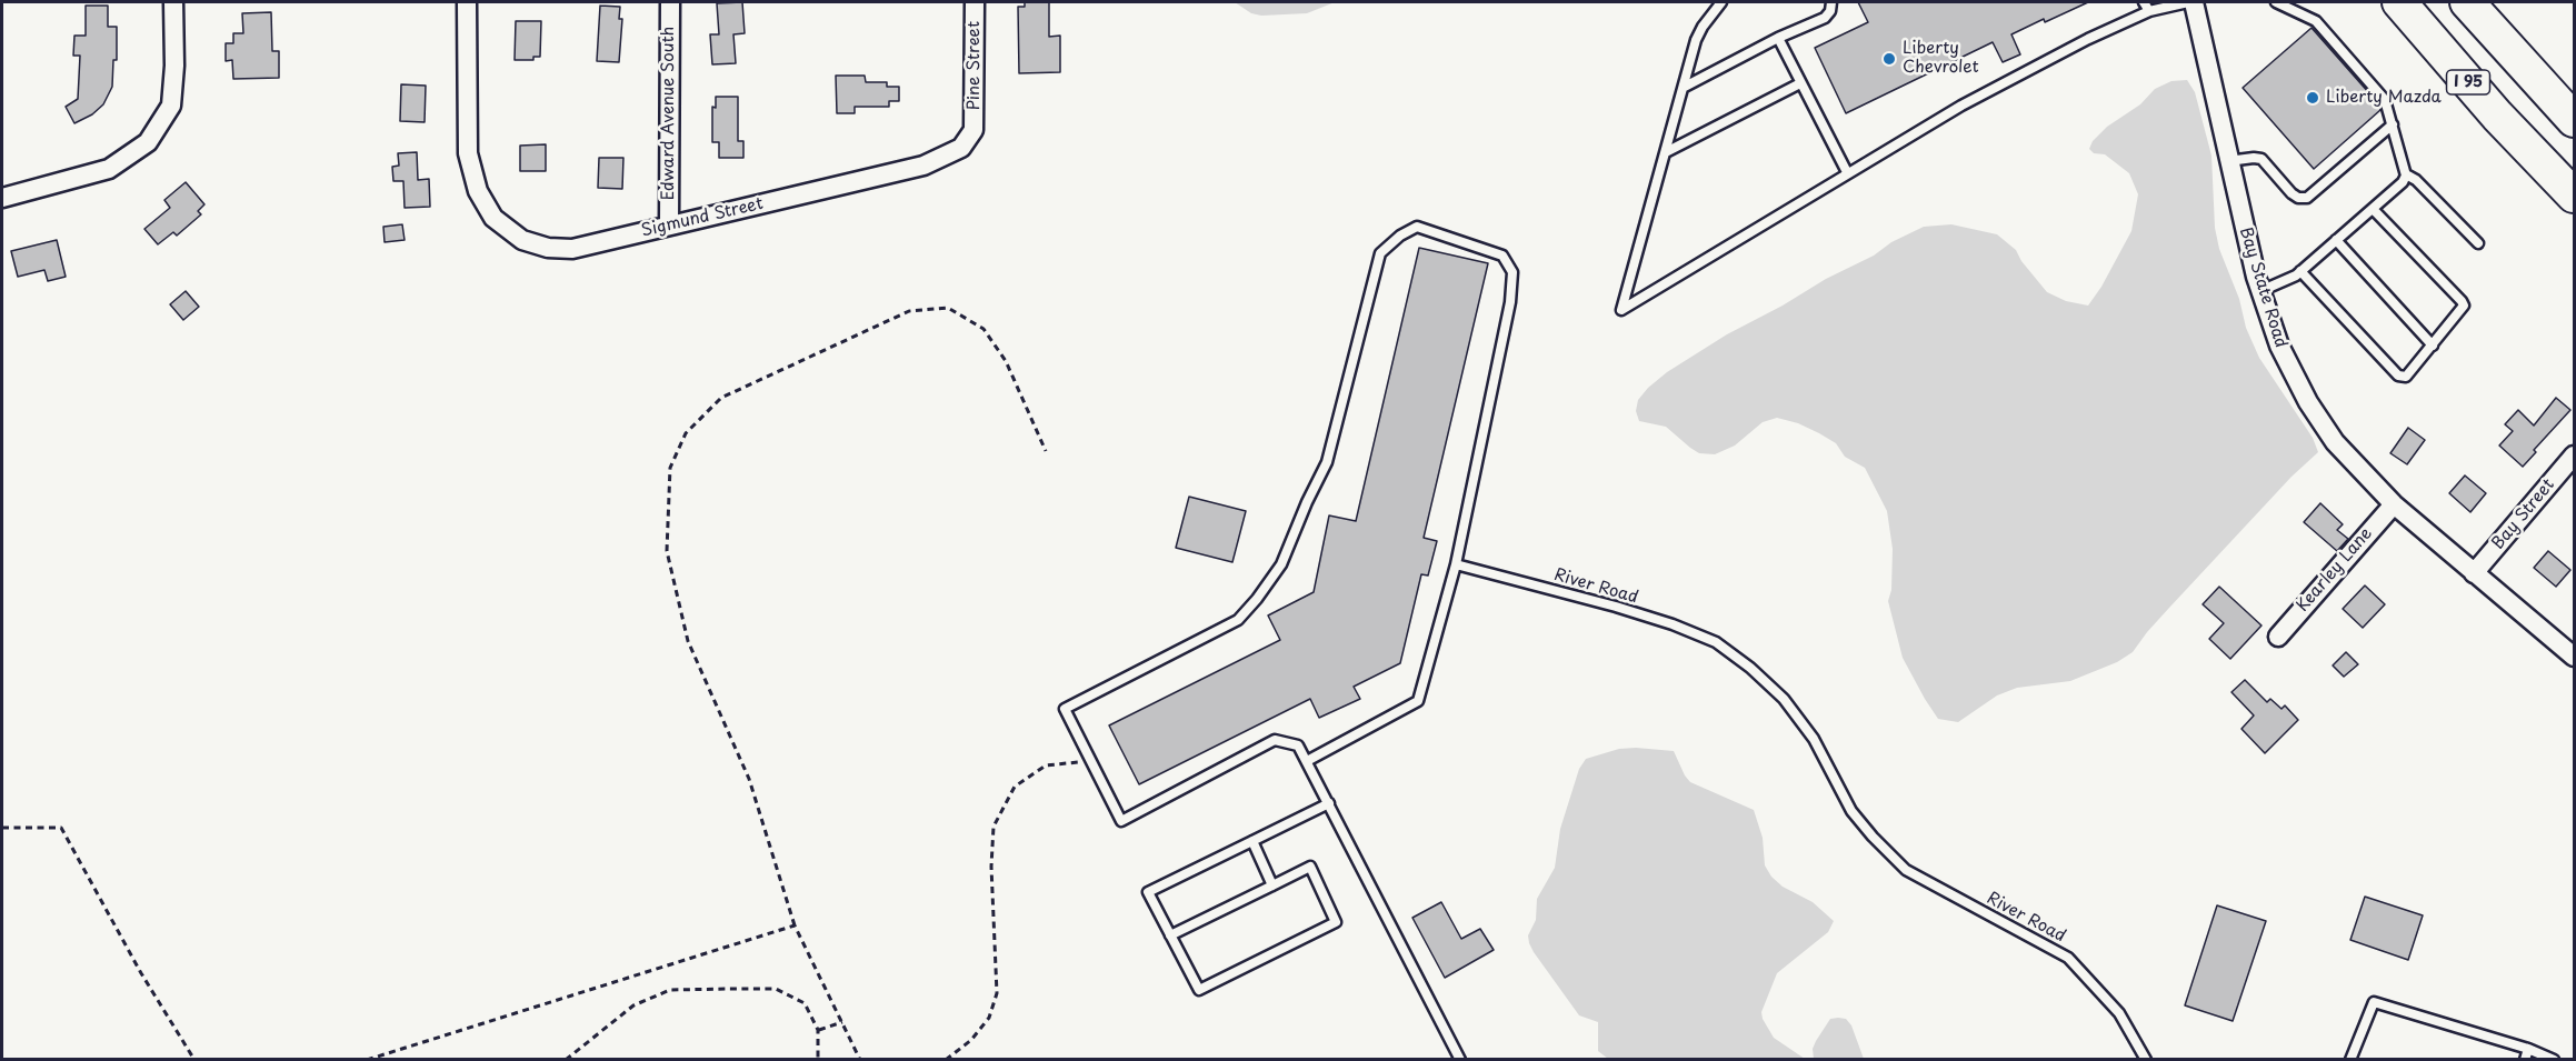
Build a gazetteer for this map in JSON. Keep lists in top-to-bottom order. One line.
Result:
{"streets":{"highway":["I 95"],"street":["Pine Street","Edward Avenue South","Sigmund Street","Bay State Road","Bay Street","Kearley Lane"],"lane":["River Road"]},"crossings":[["Pine Street","Sigmund Street"],["Edward Avenue South","Sigmund Street"],["Bay State Road","Bay Street"],["Bay State Road","Kearley Lane"]],"places":["Liberty Chevrolet","Liberty Mazda"]}
